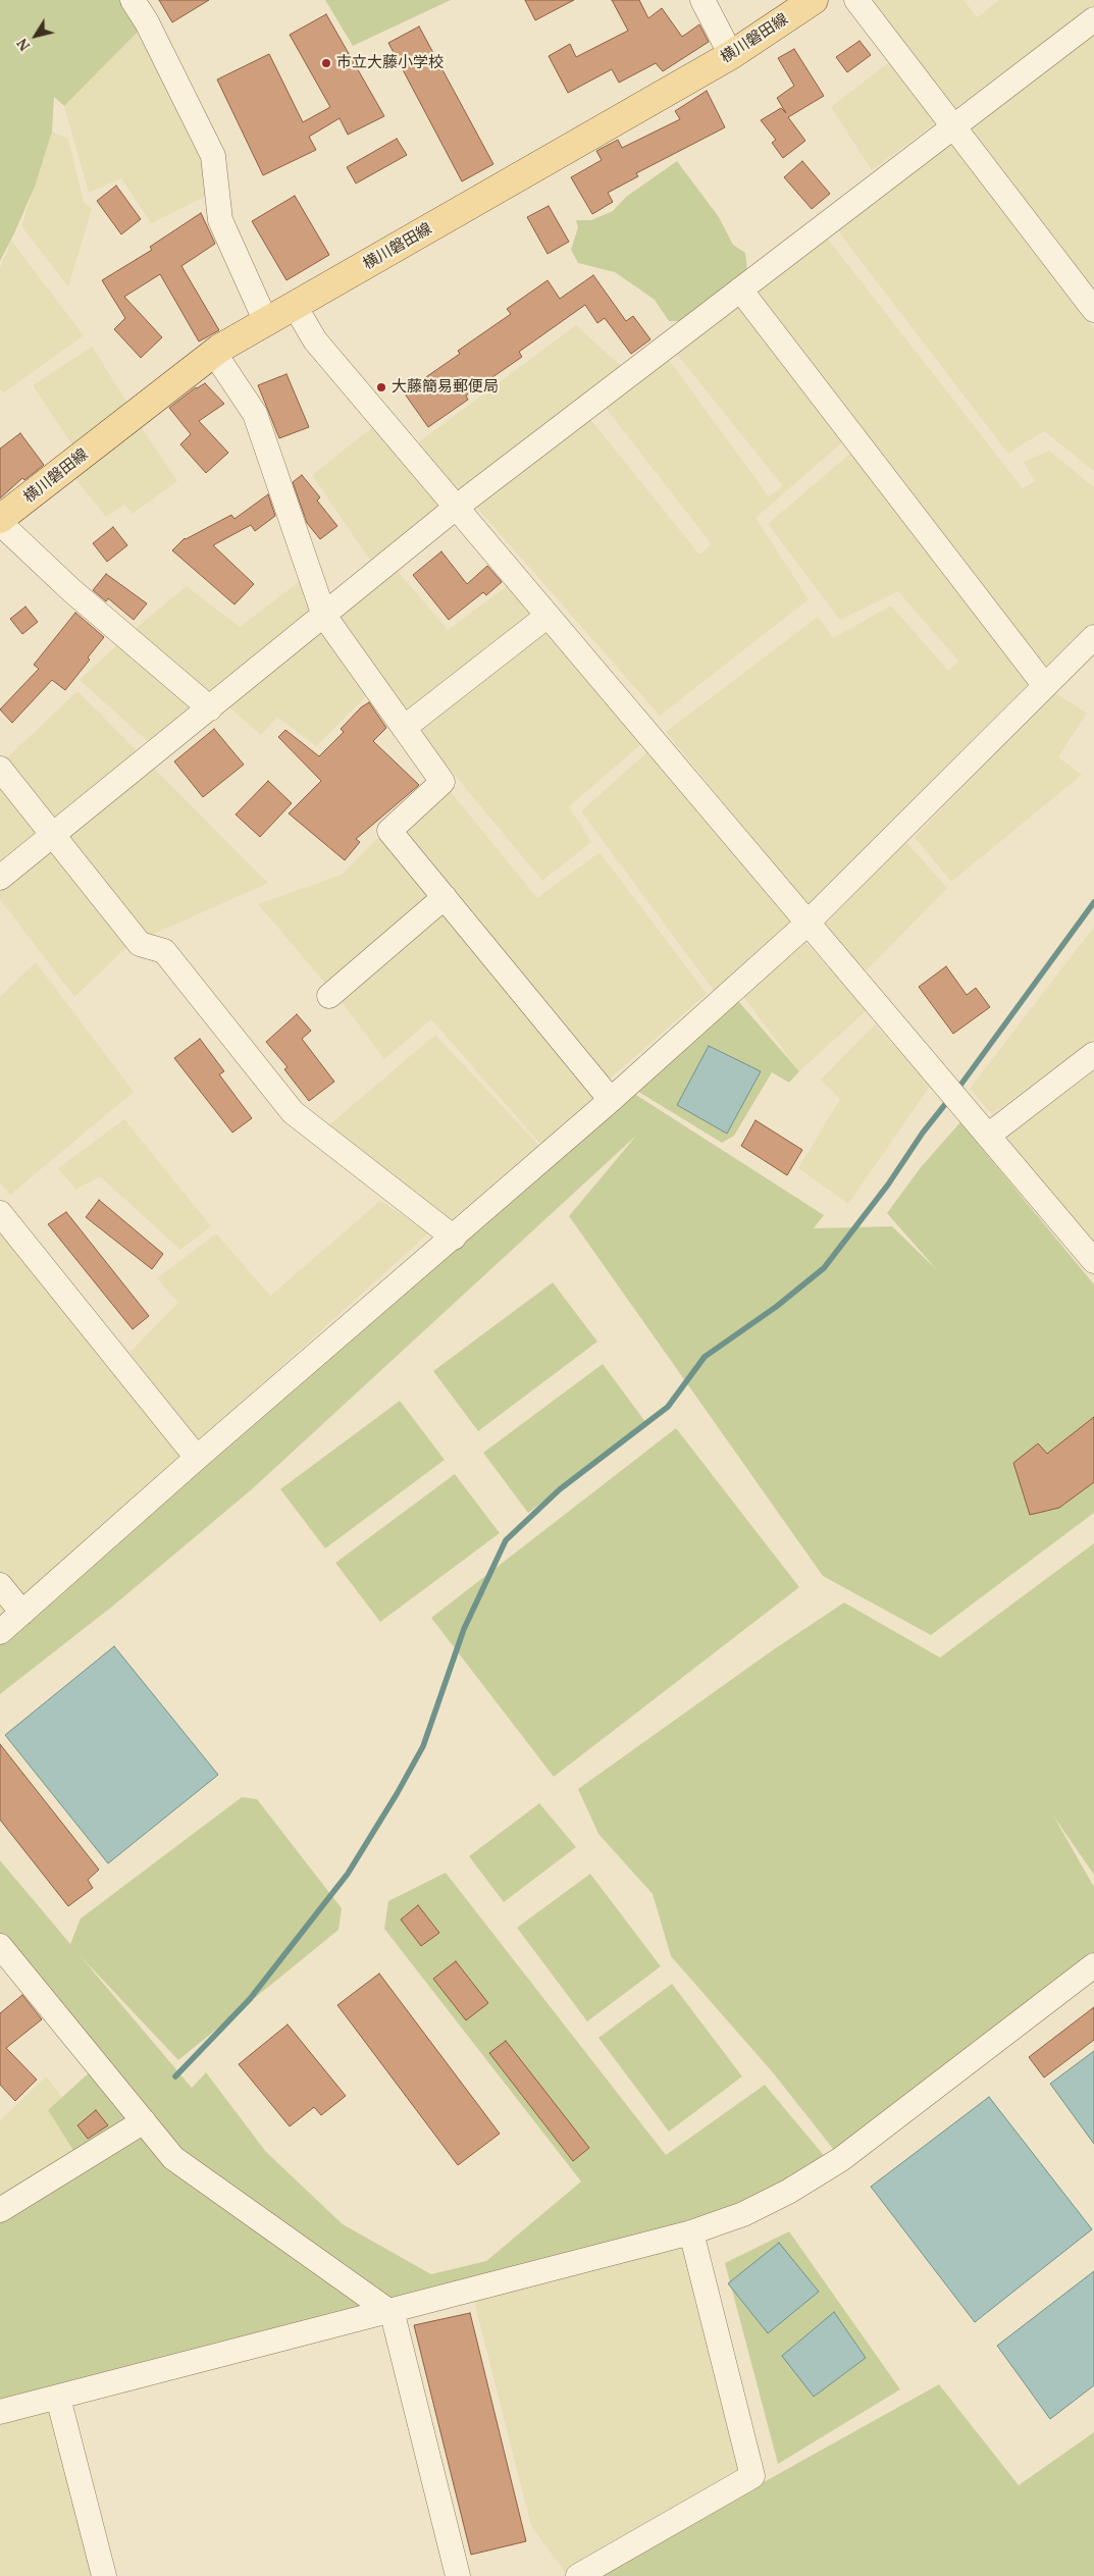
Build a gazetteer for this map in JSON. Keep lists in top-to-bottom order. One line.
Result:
{"streets":{"main road":["横川磐田線"]},"places":["市立大藤小学校","大藤簡易郵便局"],"north":"bottom left"}
